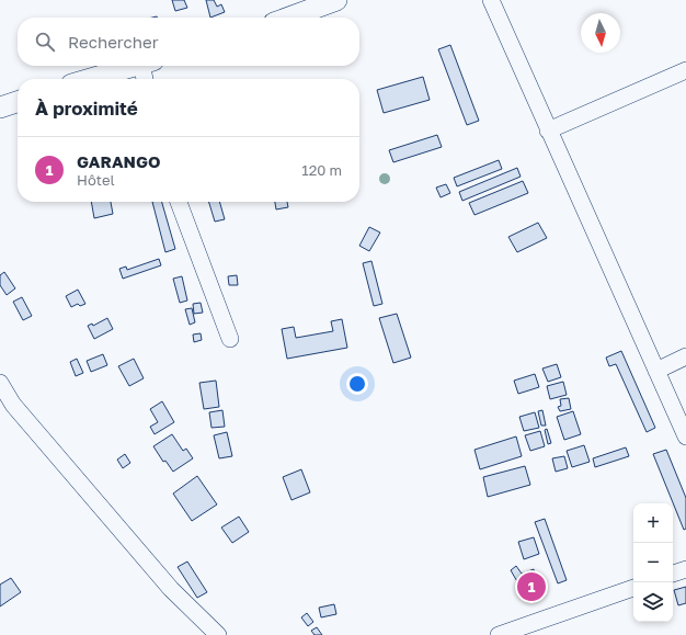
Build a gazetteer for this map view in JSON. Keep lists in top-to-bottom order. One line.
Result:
{"north":"bottom","page":{"search":"Rechercher","heading":"À proximité","list":[{"mark":"1","name":"GARANGO","note":"Hôtel","value":"120 m"}],"map_buttons":["+","−"],"pins":"1"}}
